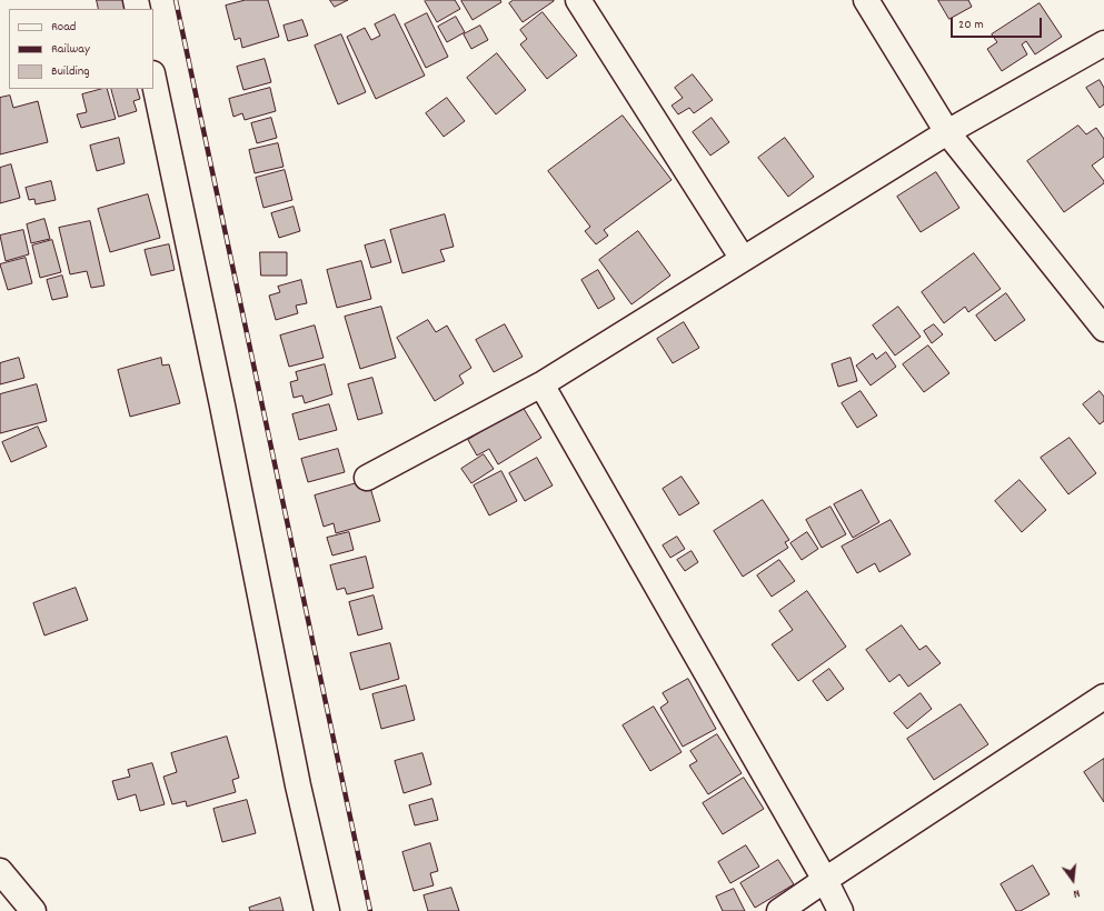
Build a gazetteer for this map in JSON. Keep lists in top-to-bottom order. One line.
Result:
{"legend":["Road","Railway","Building"],"scale_bar":"20 m","north":"bottom"}
